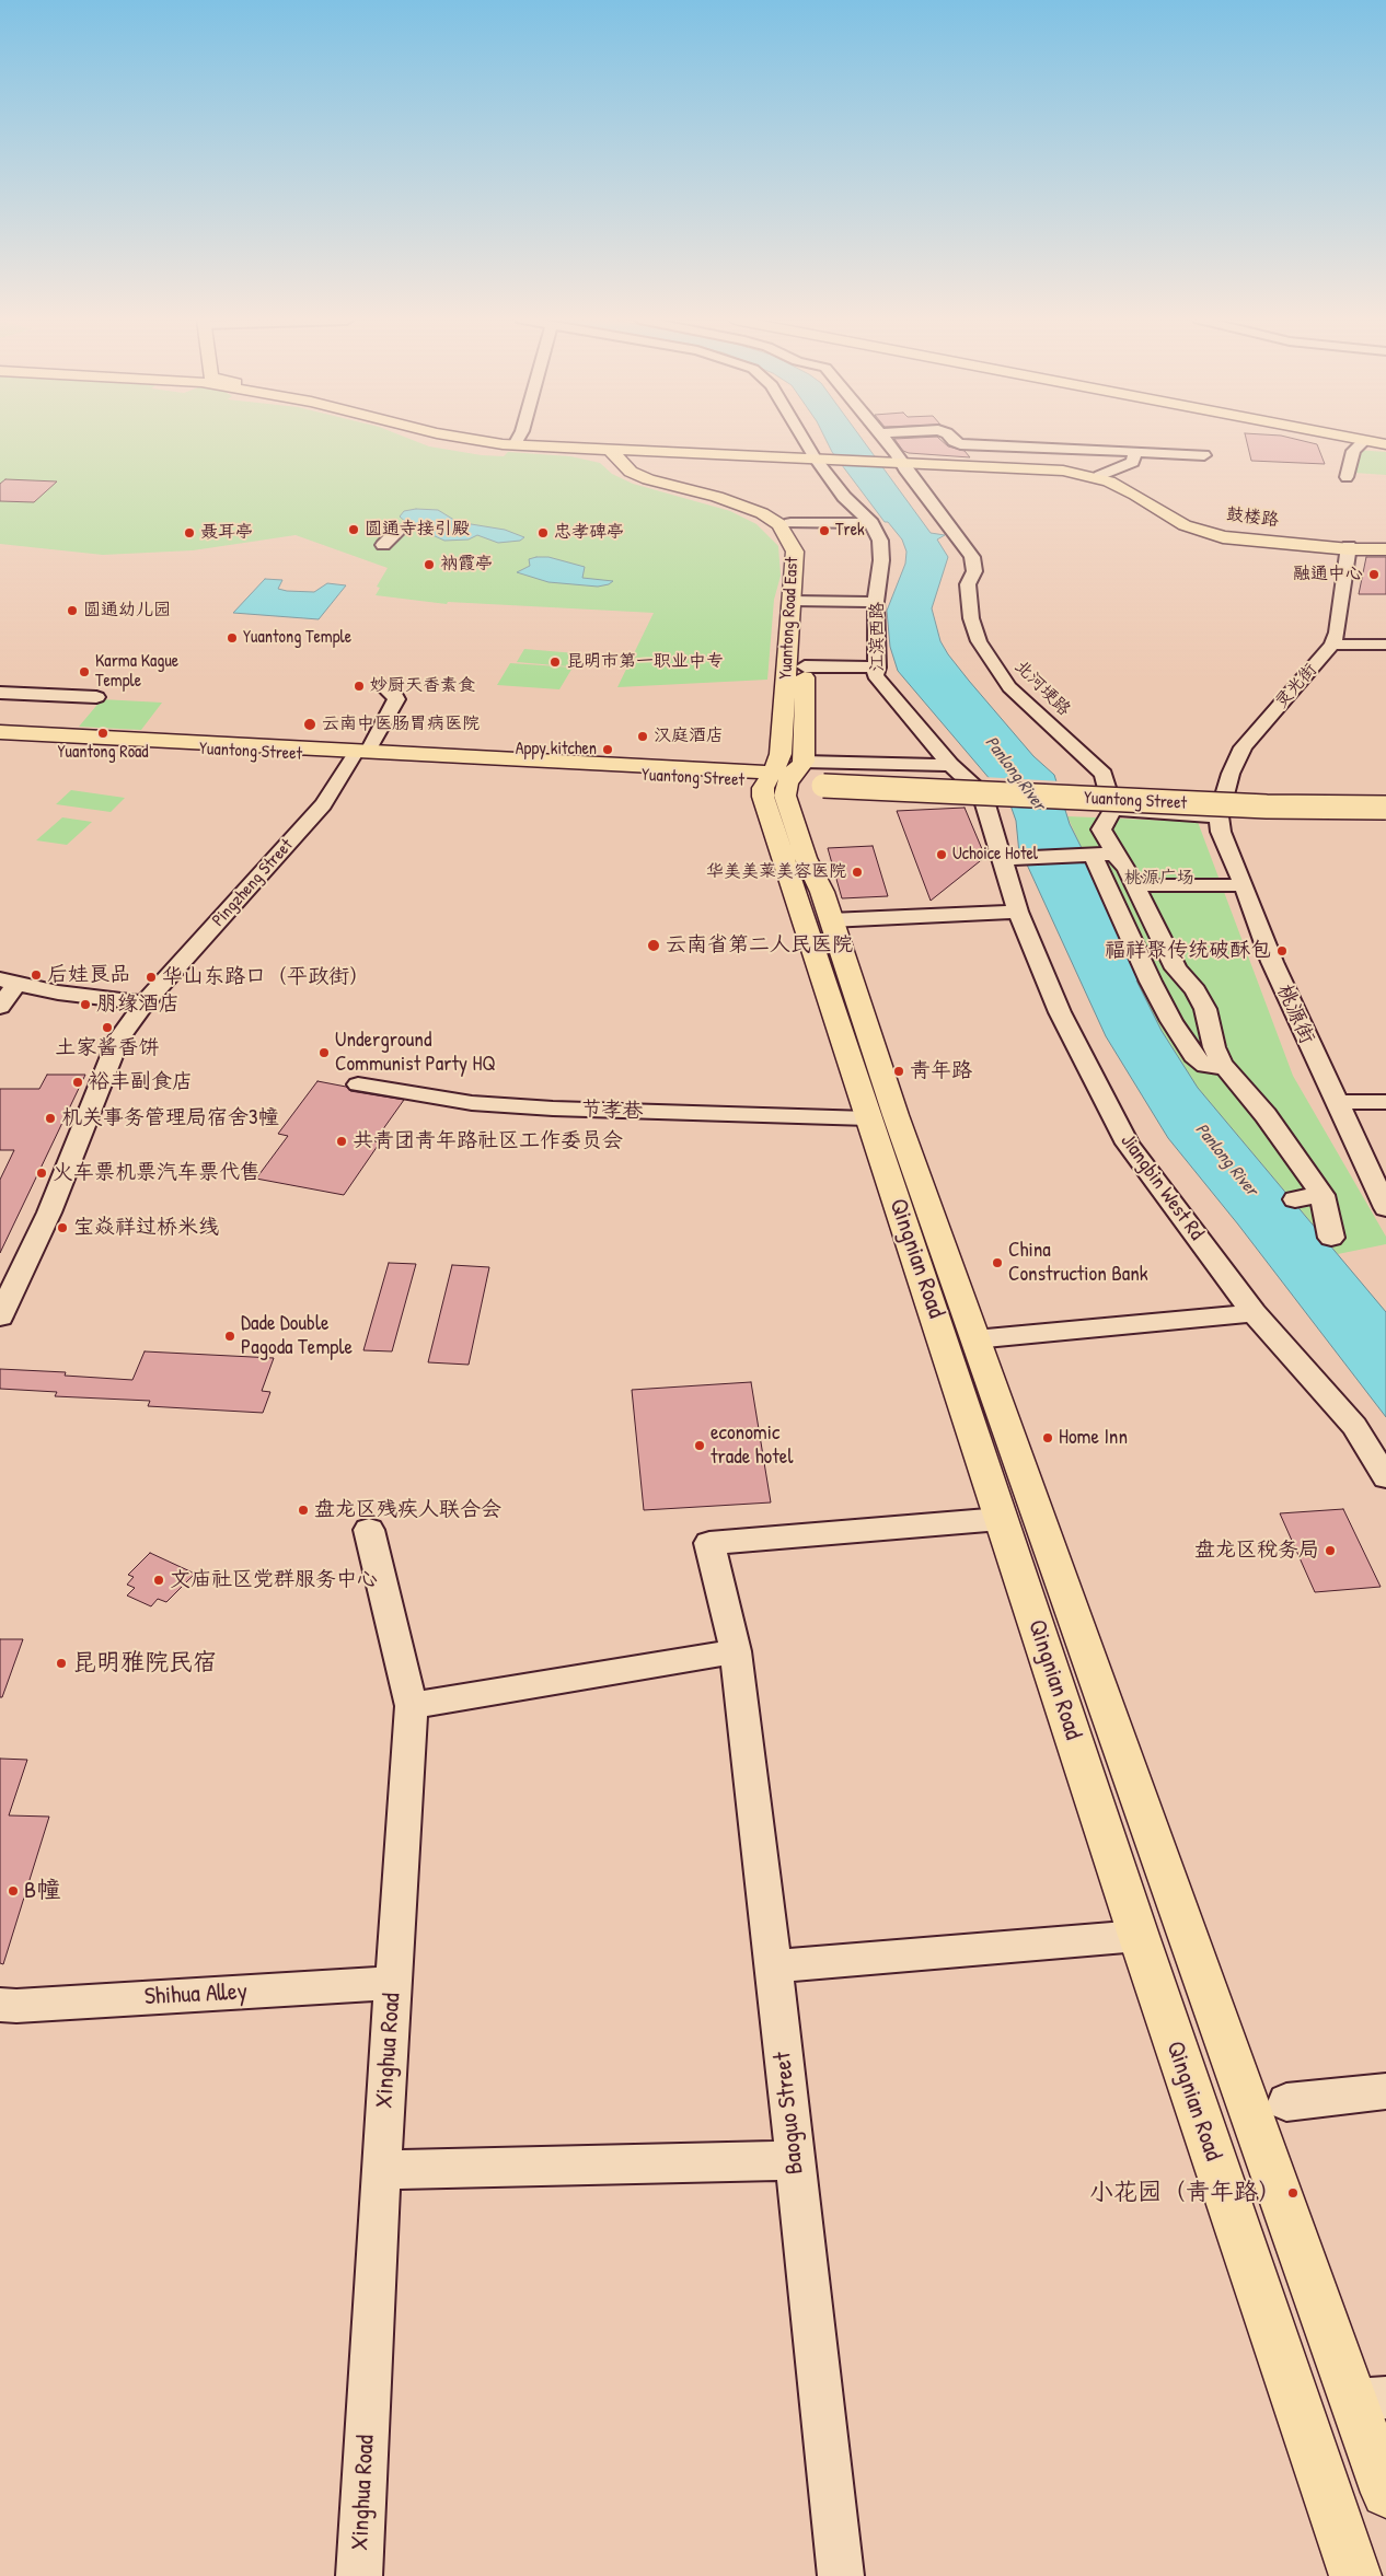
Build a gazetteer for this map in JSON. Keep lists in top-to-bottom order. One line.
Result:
{"streets":{"main road":["鼓楼路","Yuantong Road East","Yuantong Street","Qingnian Road"],"street":["江滨西路","灵光街","北河埂路","Pingzheng Street","桃源街","节孝巷","Jiangbin West Rd","Shihua Alley","Xinghua Road","Baoguo Street"]},"crossings":[["鼓楼路","Yuantong Road East"],["鼓楼路","江滨西路"],["鼓楼路","灵光街"],["鼓楼路","北河埂路"],["Yuantong Road East","Yuantong Street"],["Yuantong Road East","Qingnian Road"],["江滨西路","Jiangbin West Rd"],["灵光街","桃源街"],["Yuantong Street","Pingzheng Street"],["Yuantong Street","Qingnian Road"],["节孝巷","Qingnian Road"],["Qingnian Road","Baoguo Street"],["Shihua Alley","Xinghua Road"]],"water":["Panlong River"],"parks":["桃源广场"],"places":["圆通寺接引殿","Trek","聂耳亭","忠孝碑亭","衲霞亭","融通中心","圆通幼儿园","Yuantong Temple","昆明市第一职业中专","Karma Kague Temple","妙厨天香素食","云南中医肠胃病医院","Yuantong Road","汉庭酒店","Appy kitchen","Uchoice Hotel","华美美莱美容医院","云南省第二人民医院","福祥聚传统破酥包","后娃良品","华山东路口（平政街）","朋缘酒店","土家酱香饼","Underground Communist Party HQ","青年路","裕丰副食店","机关事务管理局宿舍3幢","共青团青年路社区工作委员会","火车票机票汽车票代售","宝焱祥过桥米线","China Construction Bank","Dade Double Pagoda Temple","Home Inn","economic trade hotel","盘龙区残疾人联合会","盘龙区税务局","文庙社区党群服务中心","昆明雅院民宿","B幢","小花园（青年路）"]}
